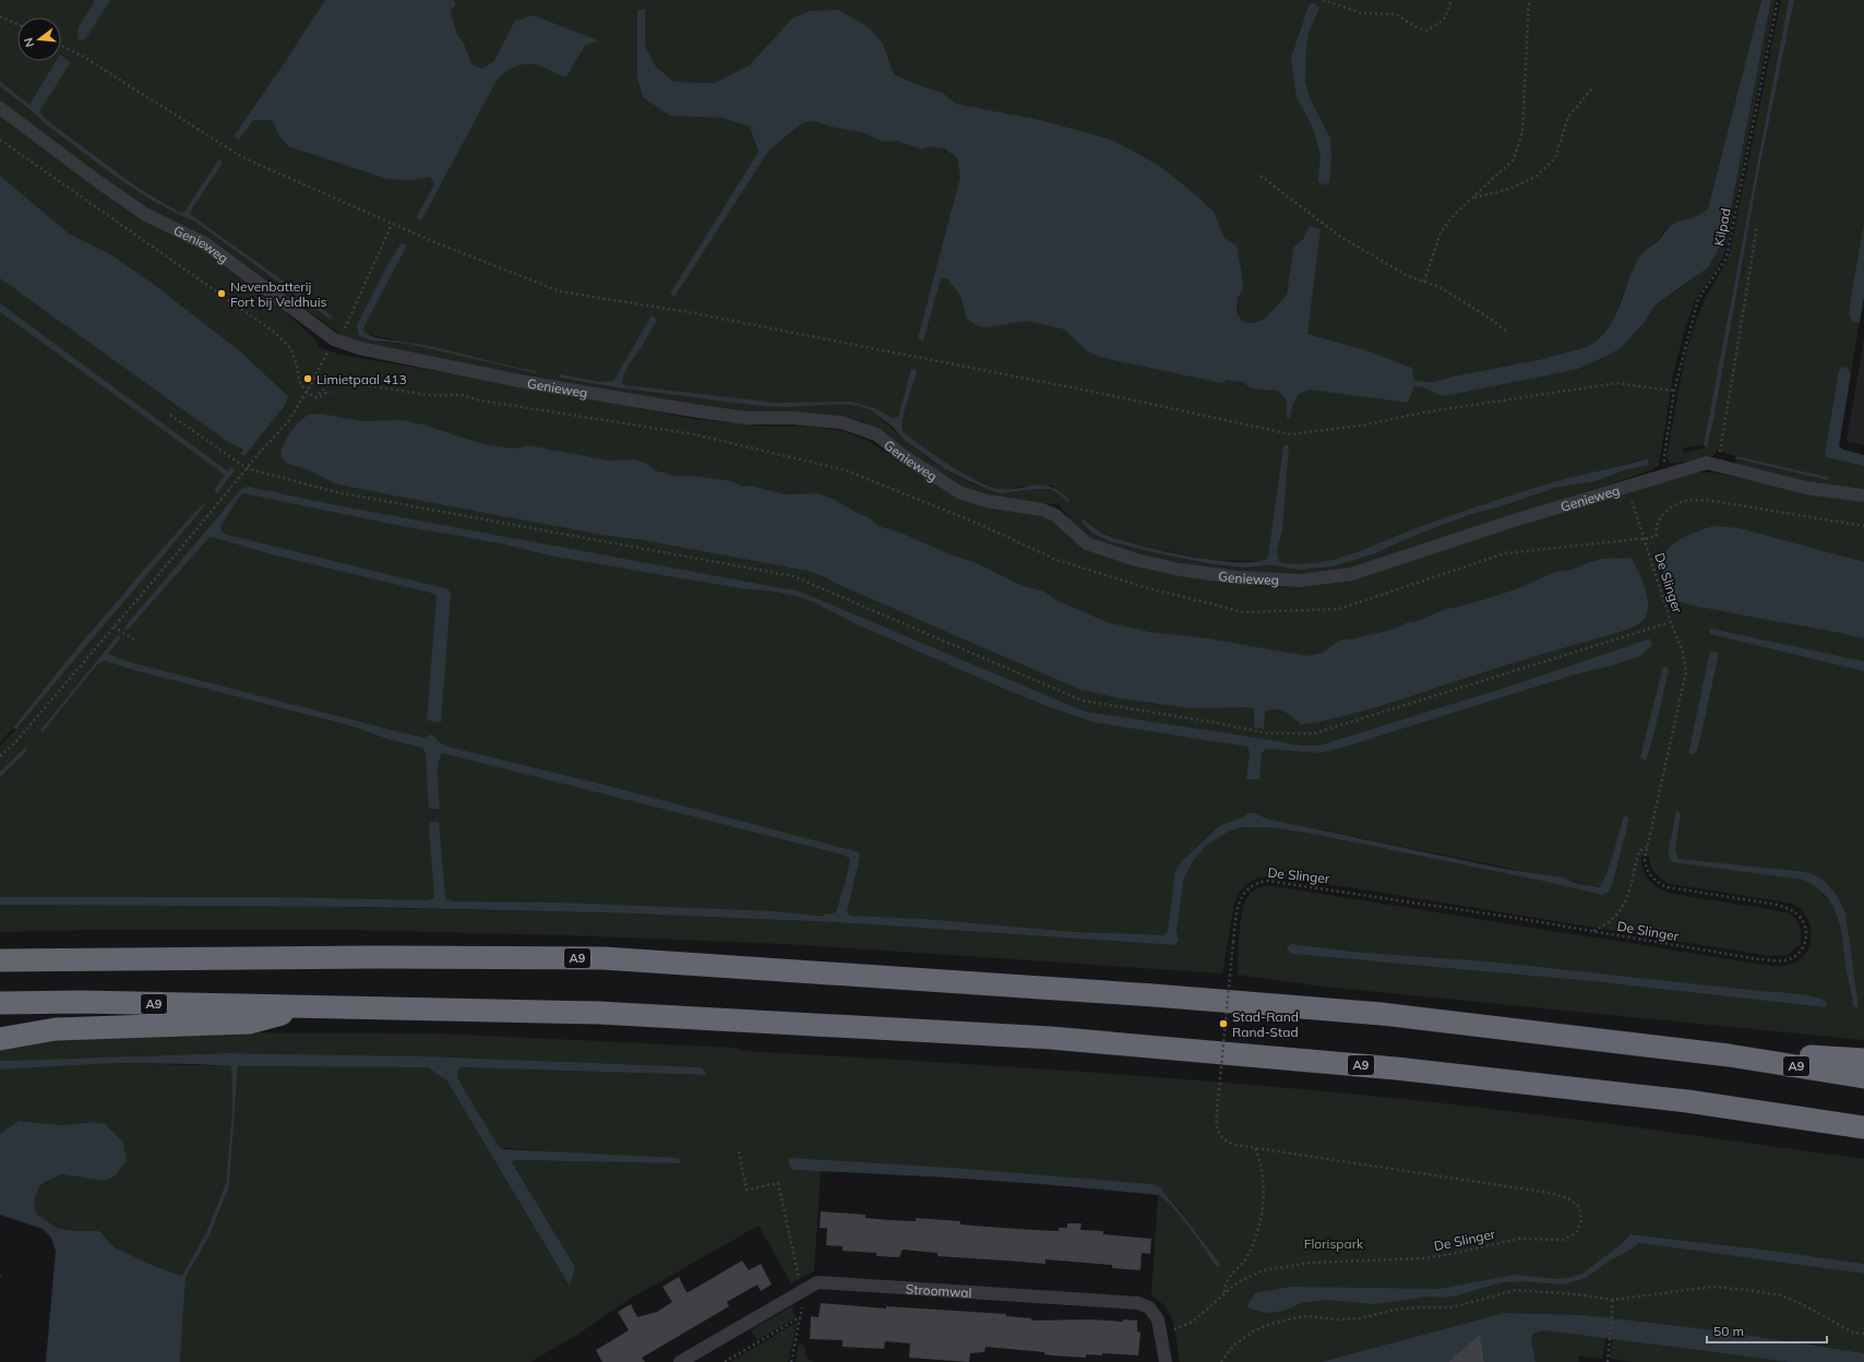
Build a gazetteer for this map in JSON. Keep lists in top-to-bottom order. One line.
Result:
{"streets":{"highway":["A9"],"street":["Genieweg","Stroomwal"],"path":["Kilpad","De Slinger"]},"crossings":[["Kilpad","Genieweg"],["Genieweg","De Slinger"],["De Slinger","Stroomwal"]],"parks":["Florispark"],"places":["Nevenbatterij Fort bij Veldhuis","Limietpaal 413","Stad-Rand Rand-Stad"],"scale_bar":"50 m","north":"left"}
